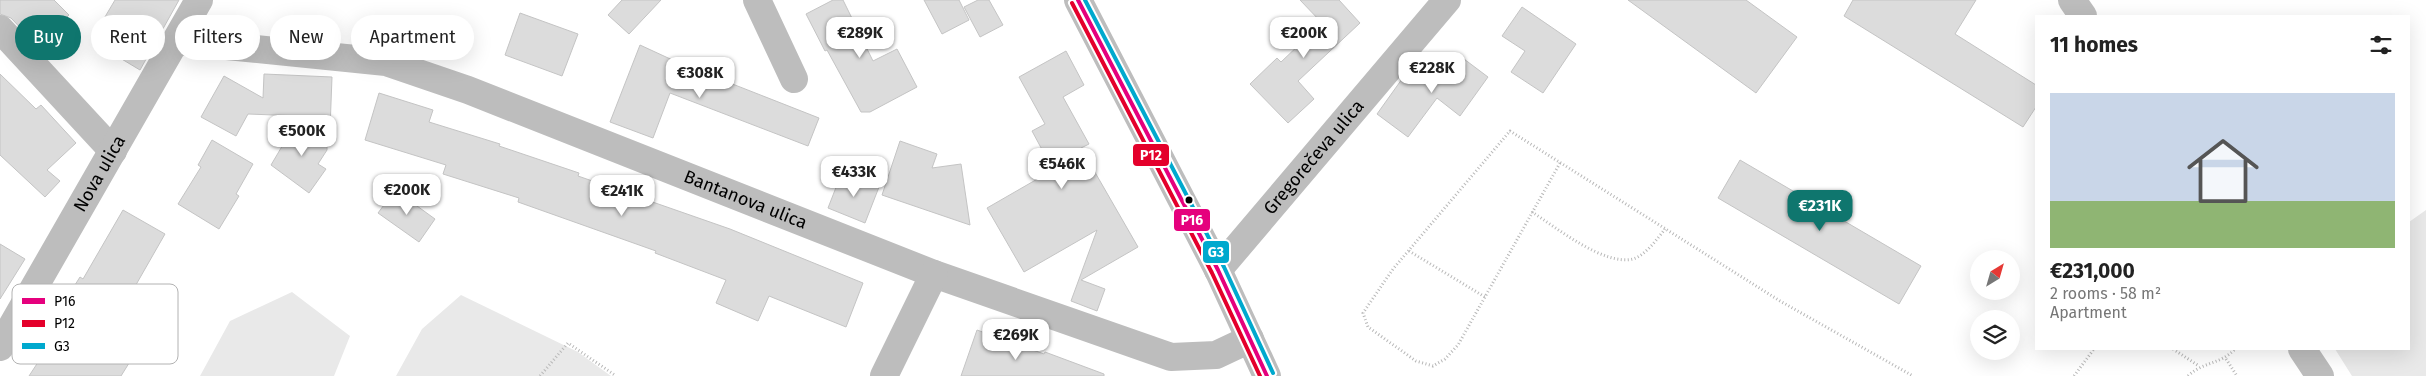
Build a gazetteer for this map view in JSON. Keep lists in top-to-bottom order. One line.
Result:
{"streets":{"street":["Gregorečeva ulica","Nova ulica","Bantanova ulica"]},"lines":["transit line P16","transit line G3","transit line P12"],"legend":["P16","P12","G3"],"north":"top right","page":{"chip":["Buy","Rent","Filters","New","Apartment"],"heading":"11 homes","price":["€289K","€200K","€228K","€308K","€500K","€546K","€433K","€200K","€241K","€231K","€269K"],"list":[{"name":"€231,000","note":"2 rooms · 58 m² · Apartment"}]}}
